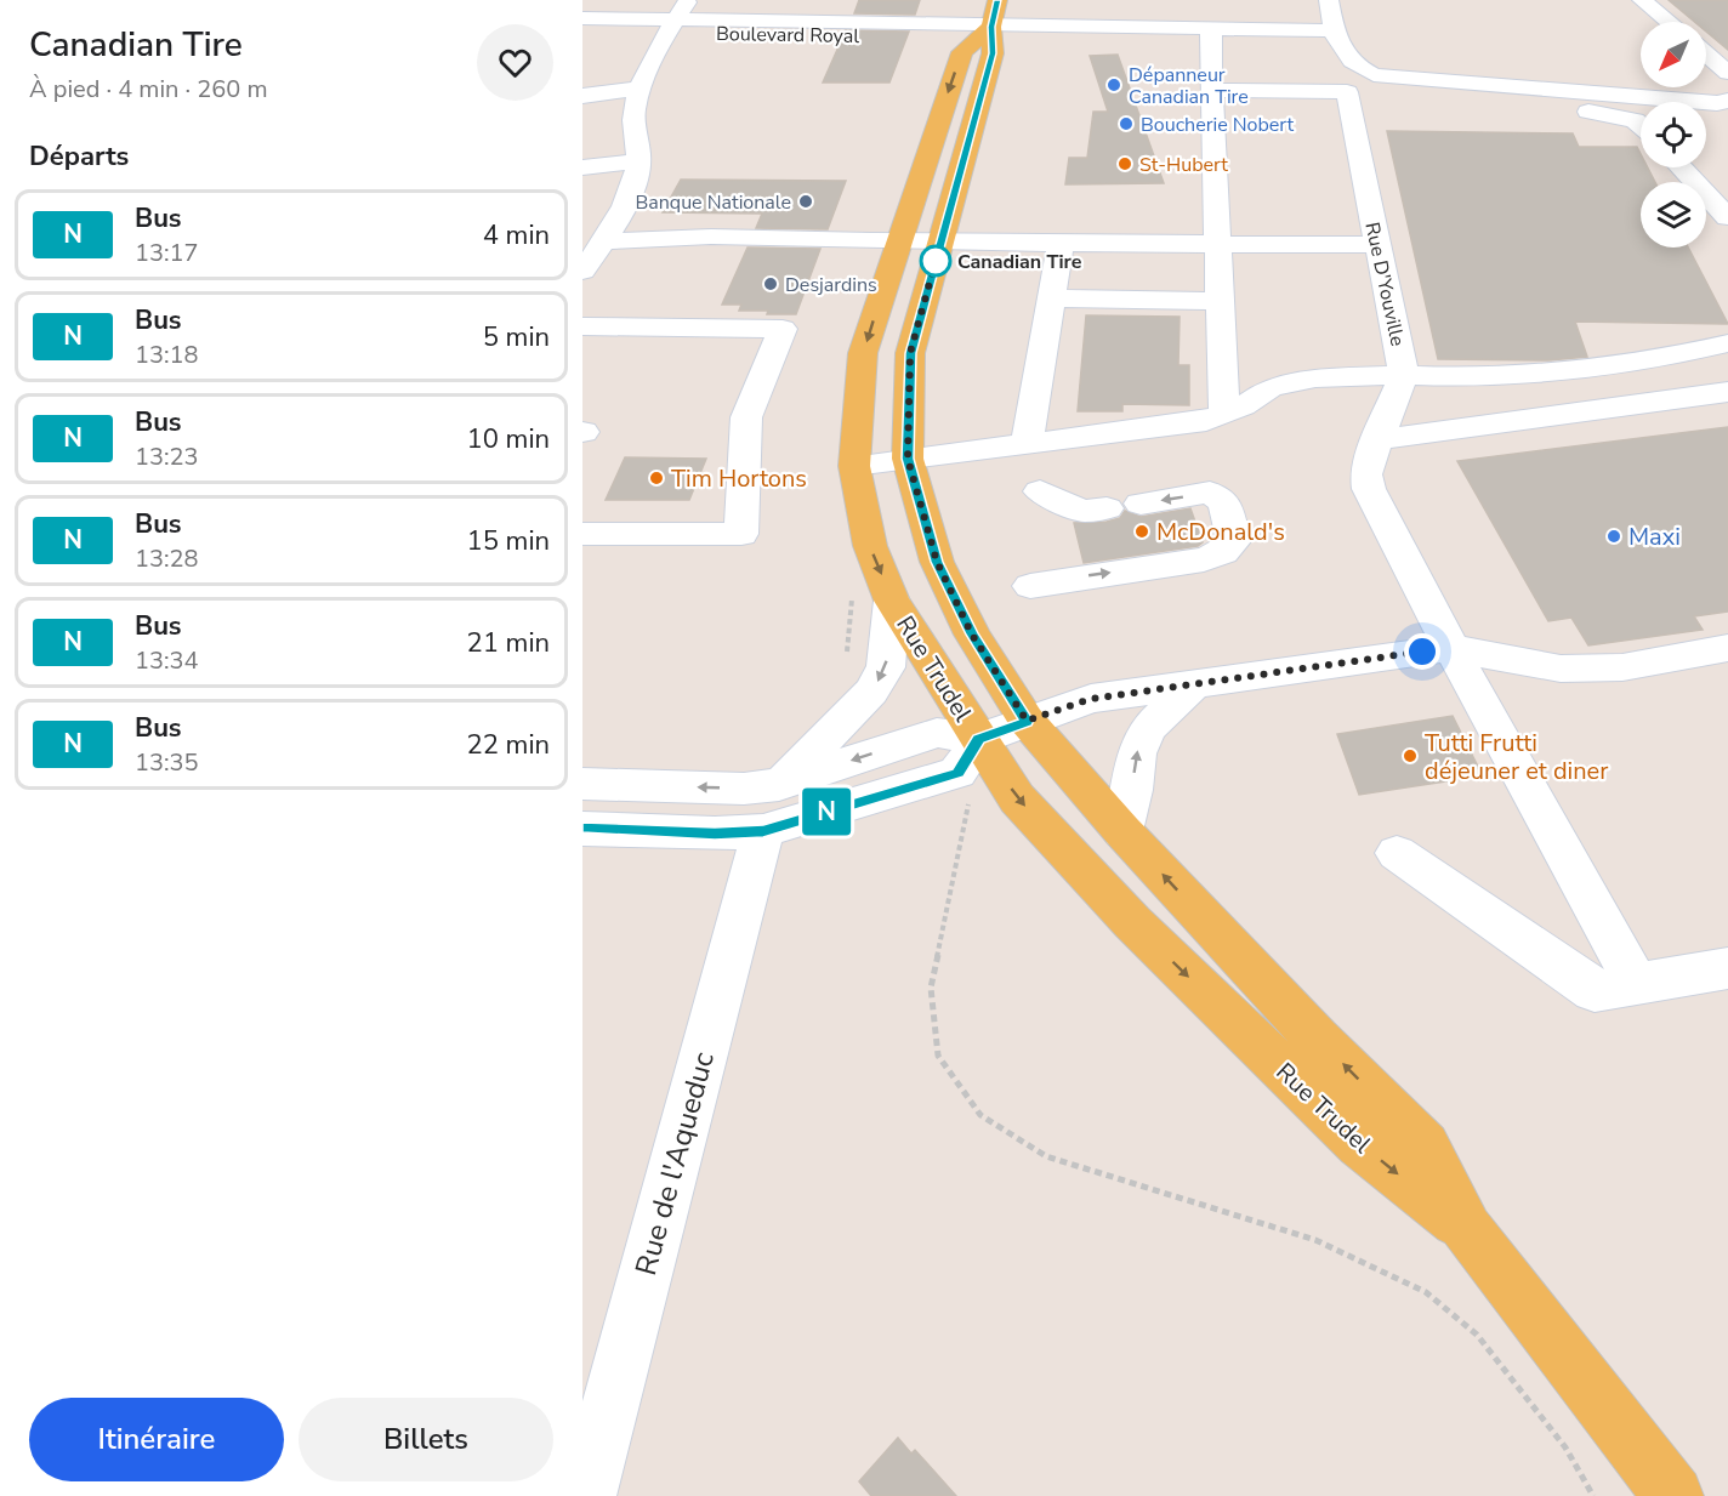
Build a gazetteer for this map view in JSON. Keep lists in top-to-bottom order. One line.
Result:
{"streets":{"main road":["Rue Trudel"],"street":["Boulevard Royal","Rue D'Youville","Rue de l'Aqueduc"]},"crossings":[["Boulevard Royal","Rue Trudel"]],"places":["Dépanneur Canadian Tire","Boucherie Nobert","St-Hubert","Banque Nationale","Canadian Tire","Desjardins","Tim Hortons","McDonald's","Maxi","Tutti Frutti déjeuner et diner"],"lines":["bus line N"],"north":"bottom left","page":{"heading":[["Canadian Tire","À pied · 4 min · 260 m"],"Départs"],"on_map":"N","list":[{"mark":"N","name":"Bus","note":"13:17","value":"4 min"},{"mark":"N","name":"Bus","note":"13:18","value":"5 min"},{"mark":"N","name":"Bus","note":"13:23","value":"10 min"},{"mark":"N","name":"Bus","note":"13:28","value":"15 min"},{"mark":"N","name":"Bus","note":"13:34","value":"21 min"},{"mark":"N","name":"Bus","note":"13:35","value":"22 min"}],"buttons":["Itinéraire","Billets"]}}
